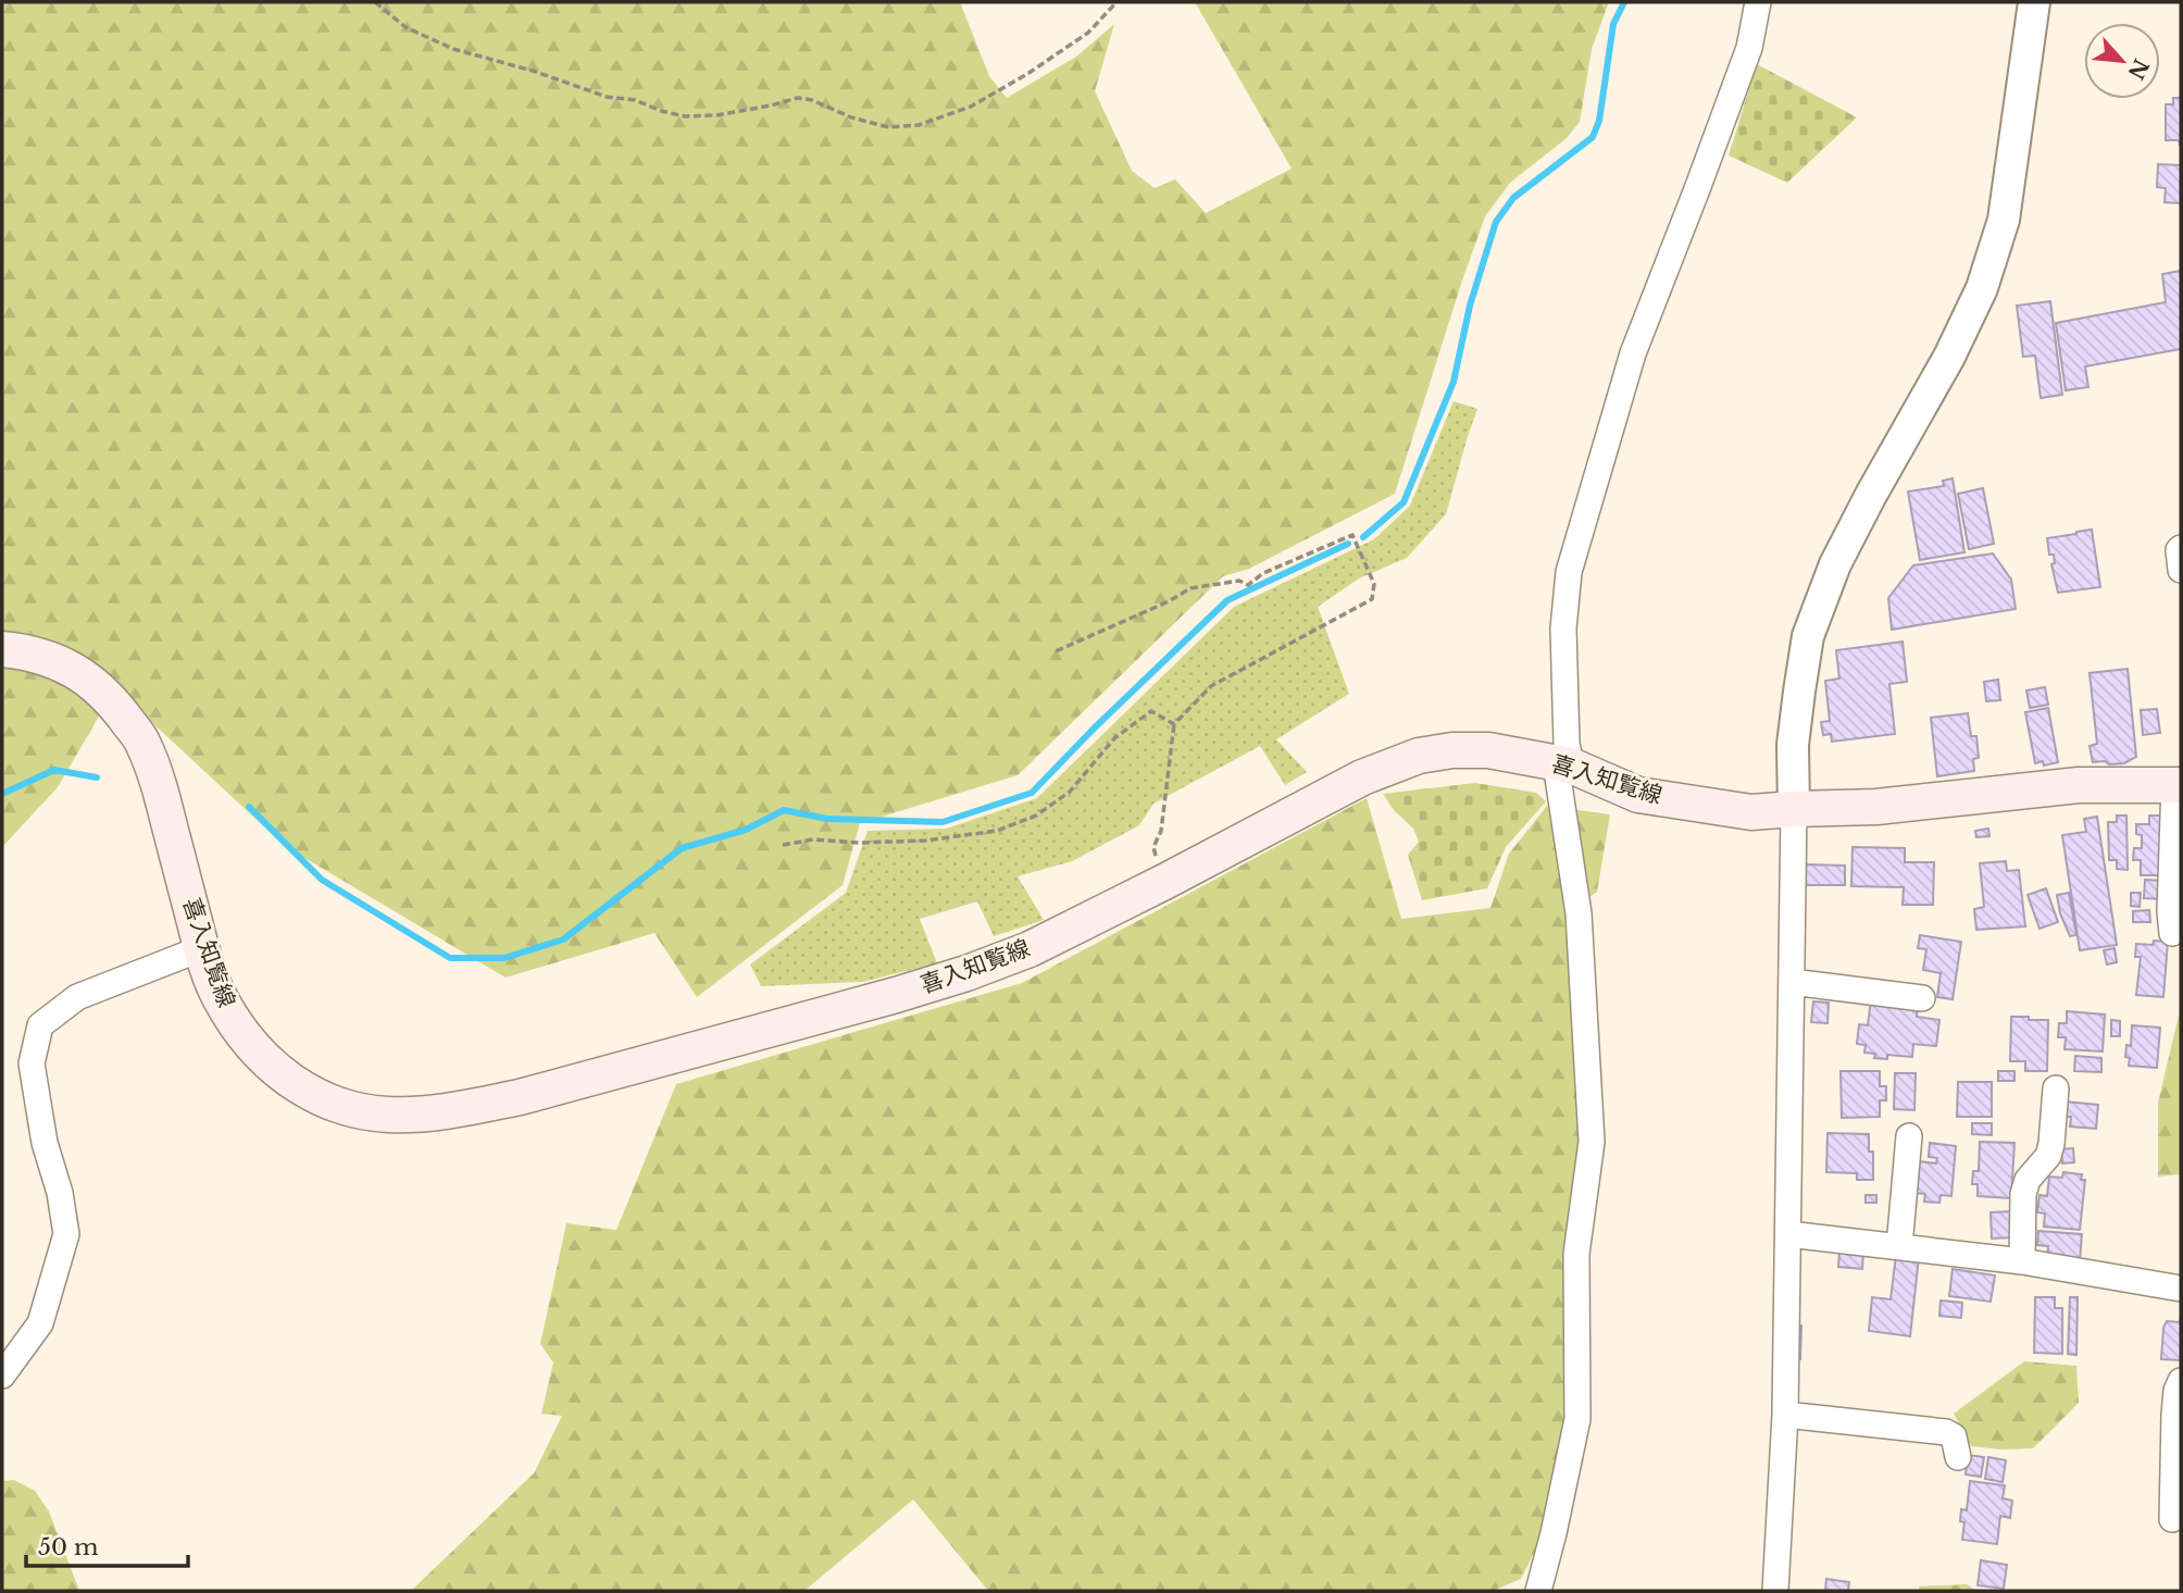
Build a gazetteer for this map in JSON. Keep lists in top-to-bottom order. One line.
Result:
{"streets":{"main road":["喜入知覧線"]},"scale_bar":"50 m","north":"bottom right"}
